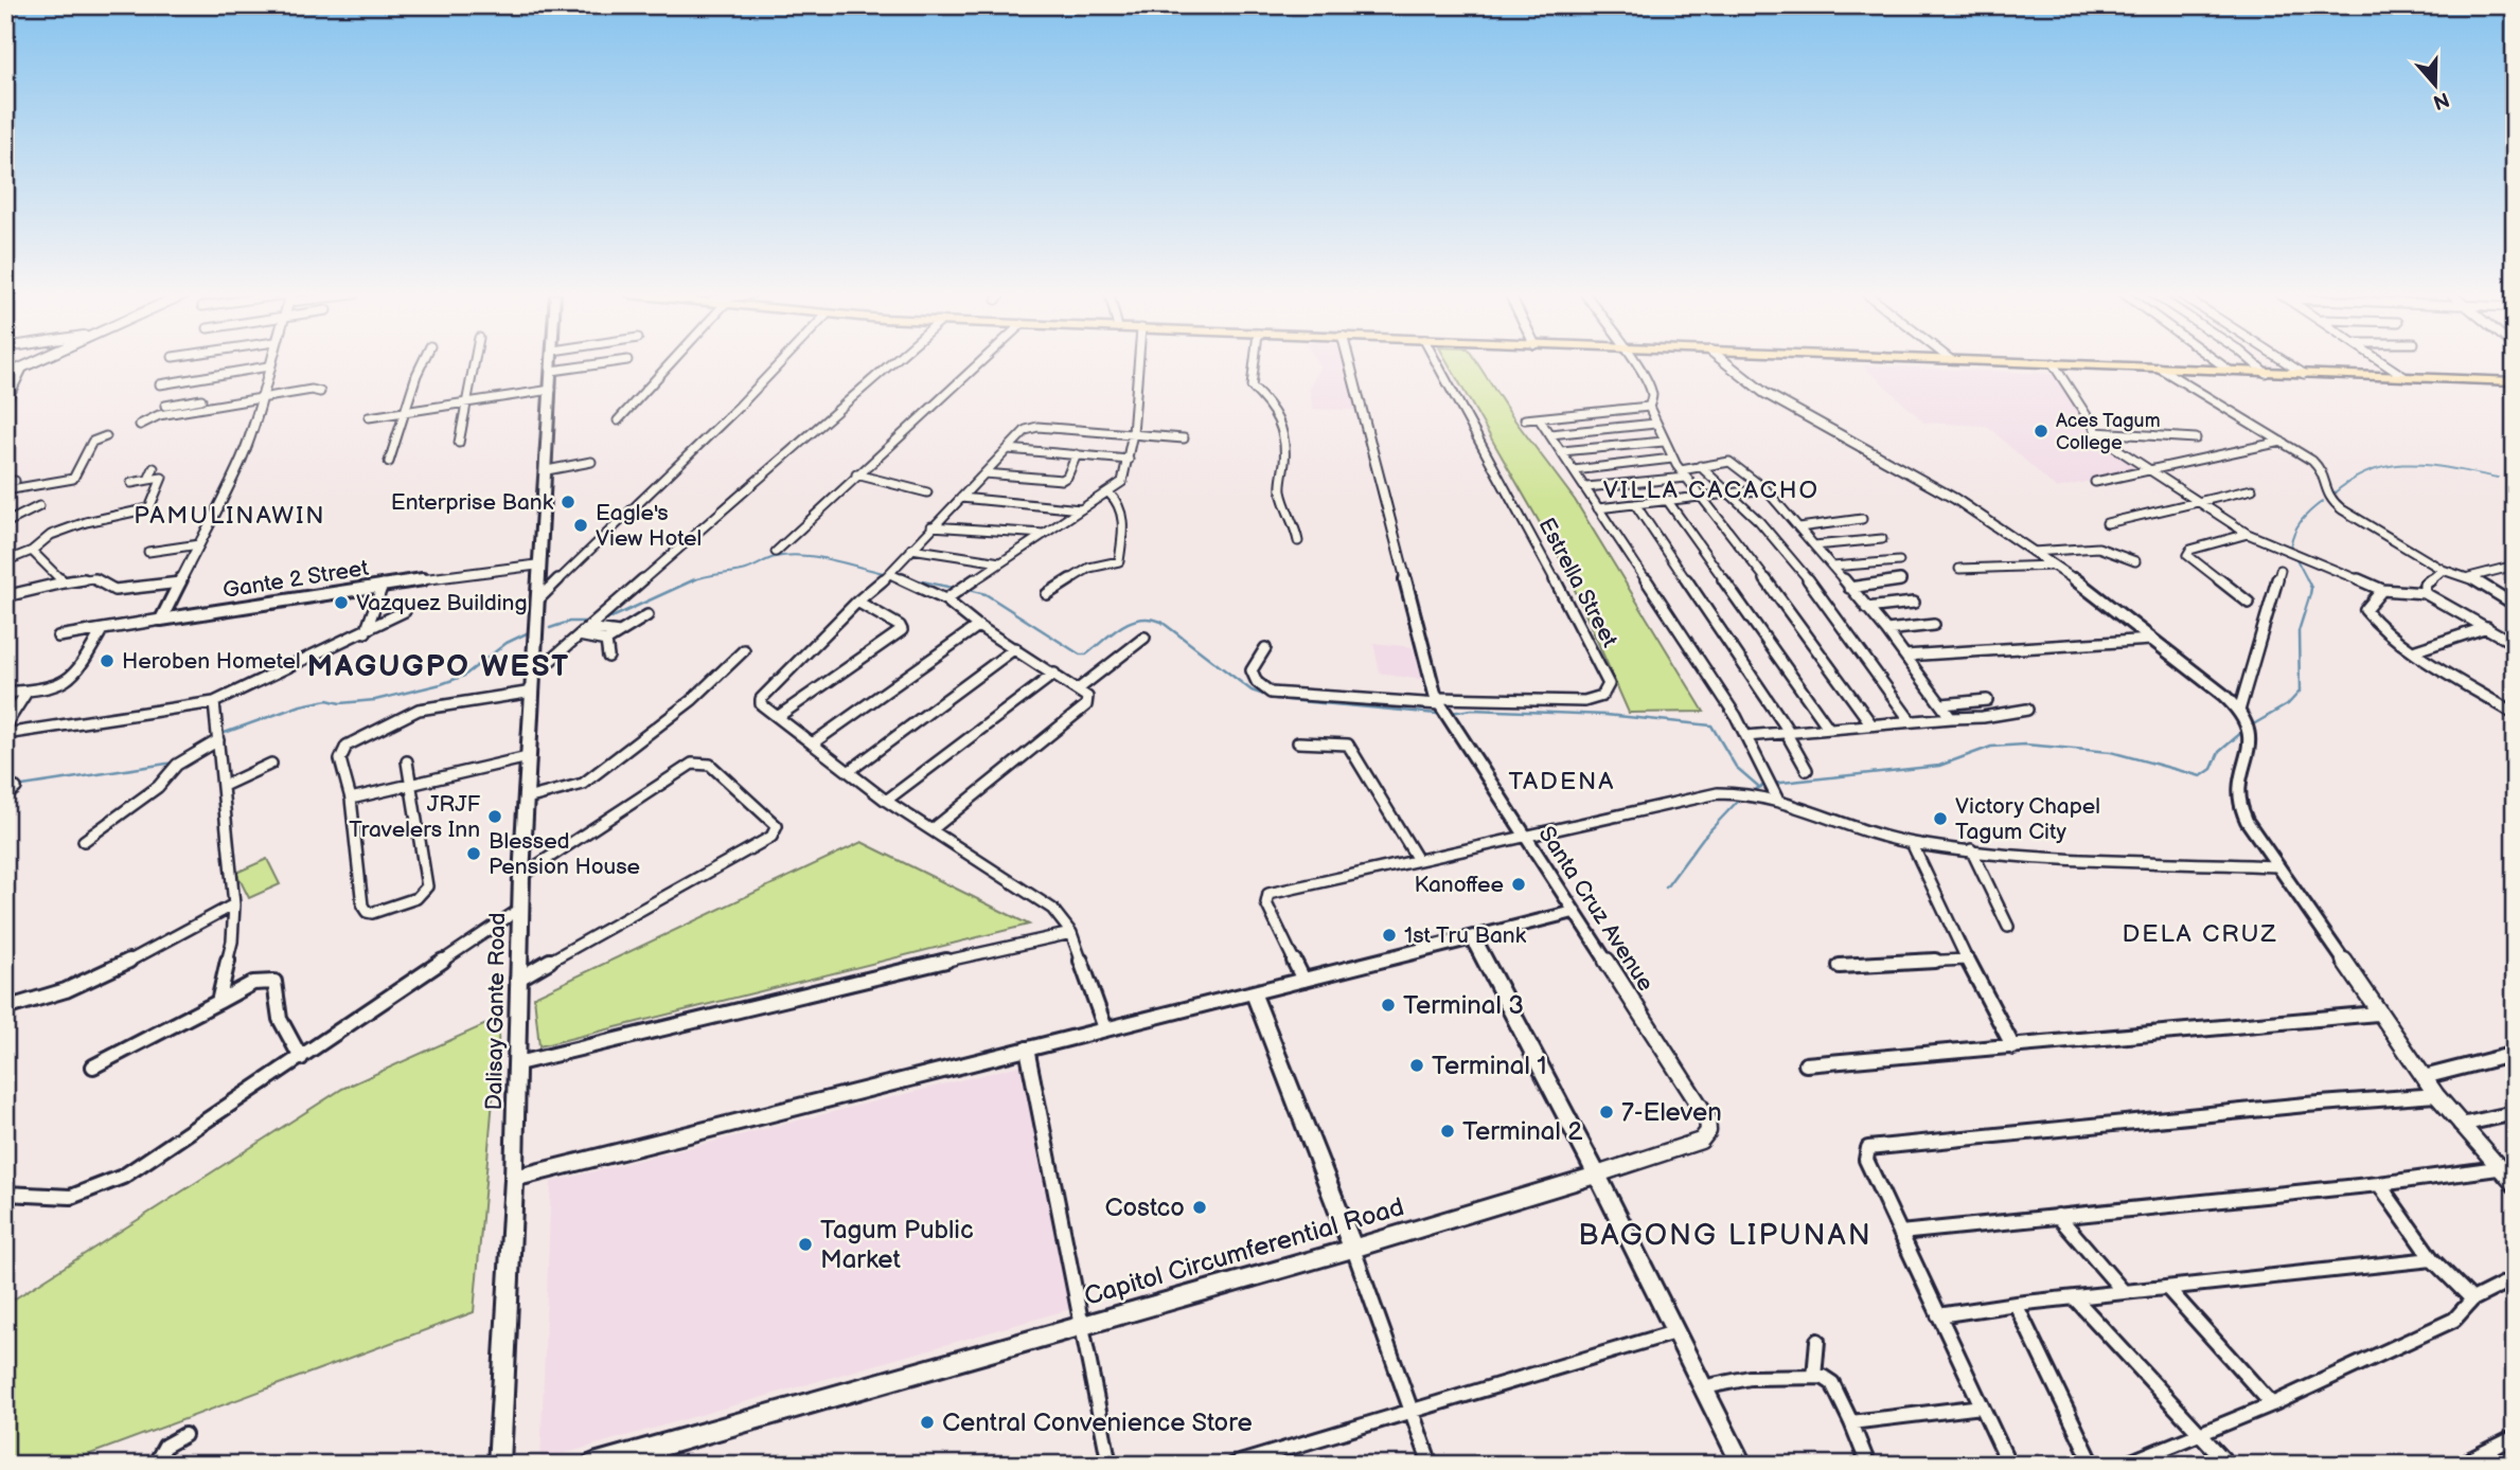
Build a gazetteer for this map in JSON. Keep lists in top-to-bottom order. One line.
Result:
{"streets":{"main road":["Dalisay Gante Road","Capitol Circumferential Road"],"street":["Gante 2 Street","Estrella Street","Santa Cruz Avenue"]},"crossings":[["Gante 2 Street","Dalisay Gante Road"],["Estrella Street","Santa Cruz Avenue"],["Santa Cruz Avenue","Capitol Circumferential Road"]],"districts":["VILLA CACACHO","PAMULINAWIN","MAGUGPO WEST","TADENA","DELA CRUZ","BAGONG LIPUNAN"],"places":["Aces Tagum College","Enterprise Bank","Eagle's View Hotel","Vazquez Building","Heroben Hometel","JRJF Travelers Inn","Victory Chapel Tagum City","Blessed Pension House","Kanoffee","1st Tru Bank","Terminal 3","Terminal 1","7-Eleven","Terminal 2","Costco","Tagum Public Market","Central Convenience Store"],"north":"bottom"}
